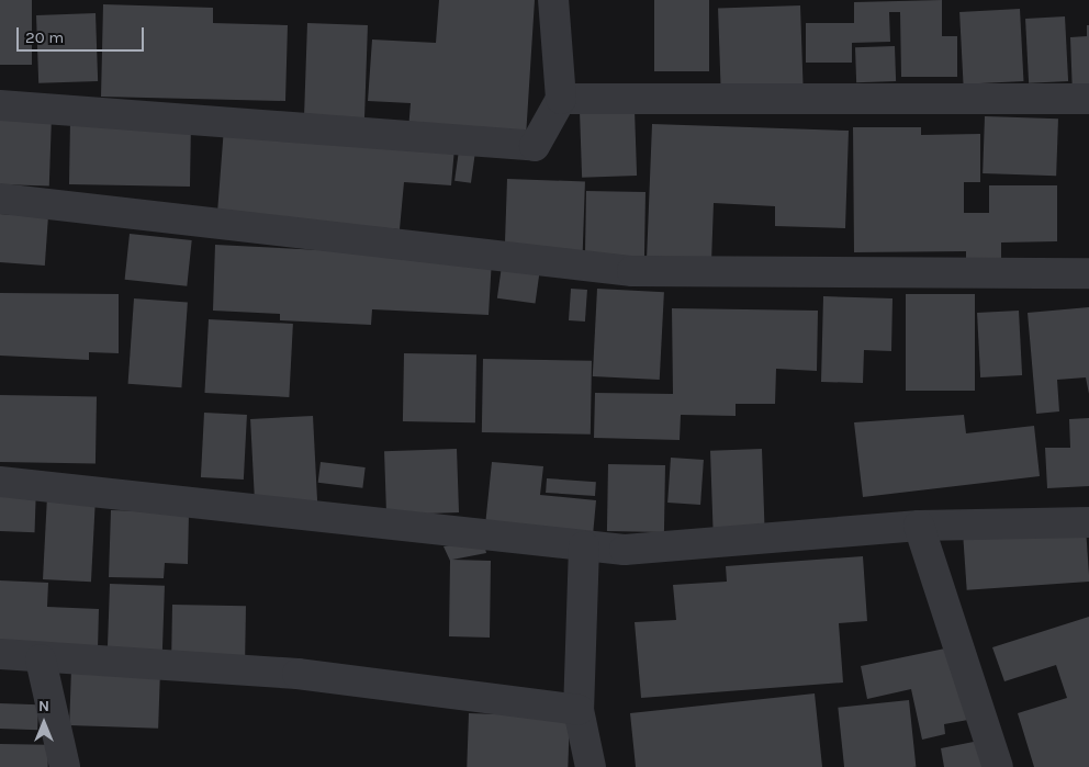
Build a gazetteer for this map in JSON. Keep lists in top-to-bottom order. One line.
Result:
{"scale_bar":"20 m","north":"top"}
